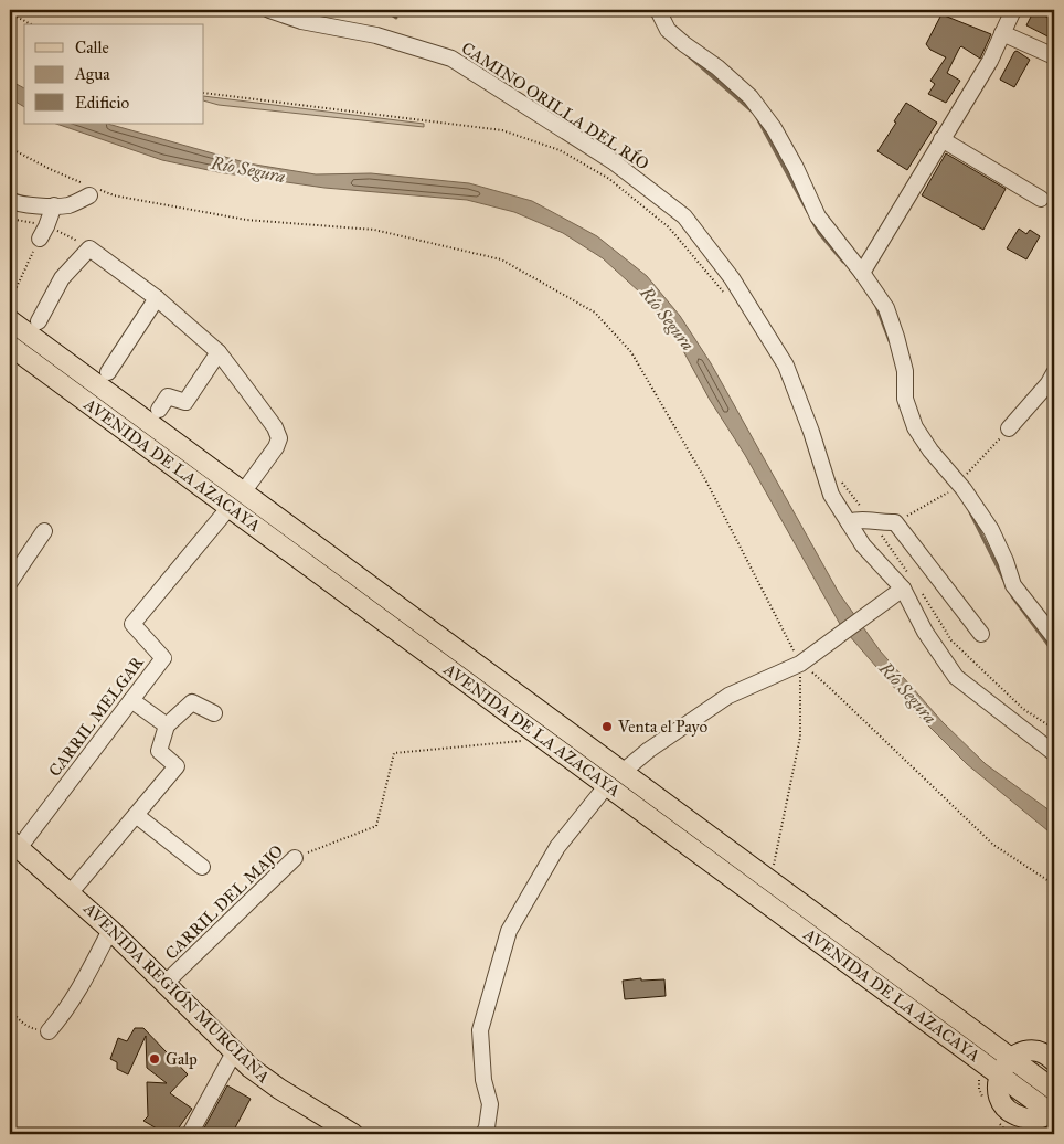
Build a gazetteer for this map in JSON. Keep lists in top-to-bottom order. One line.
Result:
{"streets":{"main road":["AVENIDA DE LA AZACAYA","AVENIDA REGIÓN MURCIANA"],"street":["CAMINO ORILLA DEL RÍO","CARRIL MELGAR","CARRIL DEL MAJO"]},"crossings":[["AVENIDA DE LA AZACAYA","CARRIL MELGAR"],["AVENIDA DE LA AZACAYA","CARRIL DEL MAJO"],["CARRIL MELGAR","AVENIDA REGIÓN MURCIANA"],["CARRIL DEL MAJO","AVENIDA REGIÓN MURCIANA"]],"water":["Río Segura"],"places":["Venta el Payo","Galp"],"legend":["Calle","Agua","Edificio"]}
